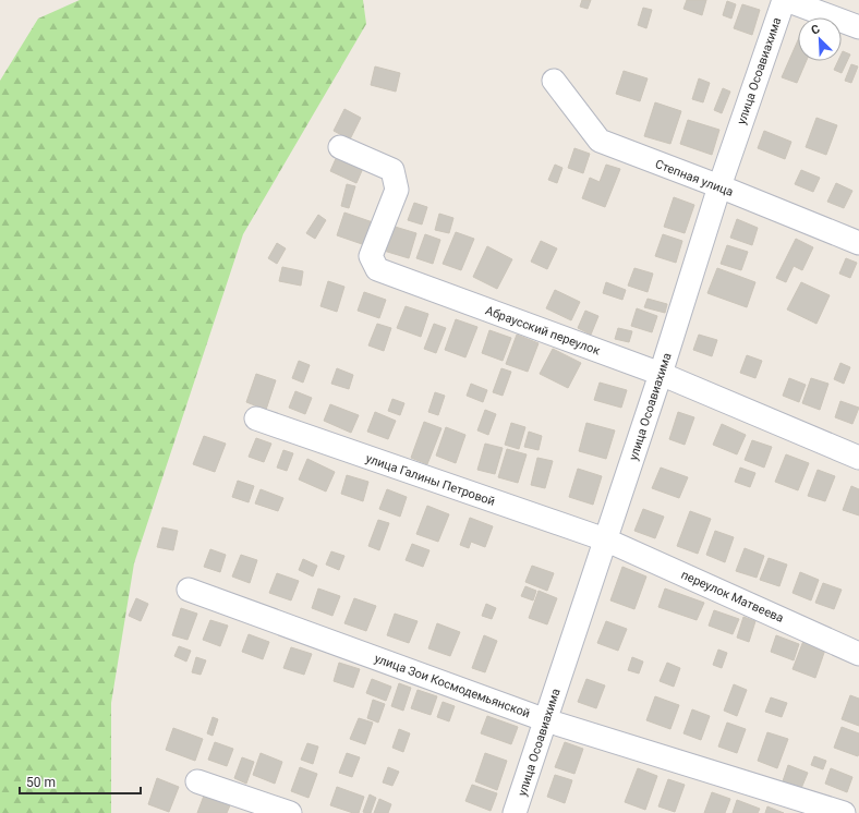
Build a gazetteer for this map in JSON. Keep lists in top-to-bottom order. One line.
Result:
{"streets":{"street":["улица Осоавиахима","Степная улица","Абраусский переулок","улица Галины Петровой","переулок Матвеева","улица Зои Космодемьянской"]},"crossings":[["улица Осоавиахима","Степная улица"],["улица Осоавиахима","Абраусский переулок"],["улица Осоавиахима","улица Галины Петровой"],["улица Осоавиахима","переулок Матвеева"],["улица Осоавиахима","улица Зои Космодемьянской"],["улица Галины Петровой","переулок Матвеева"]],"scale_bar":"50 m","north":"top left"}
